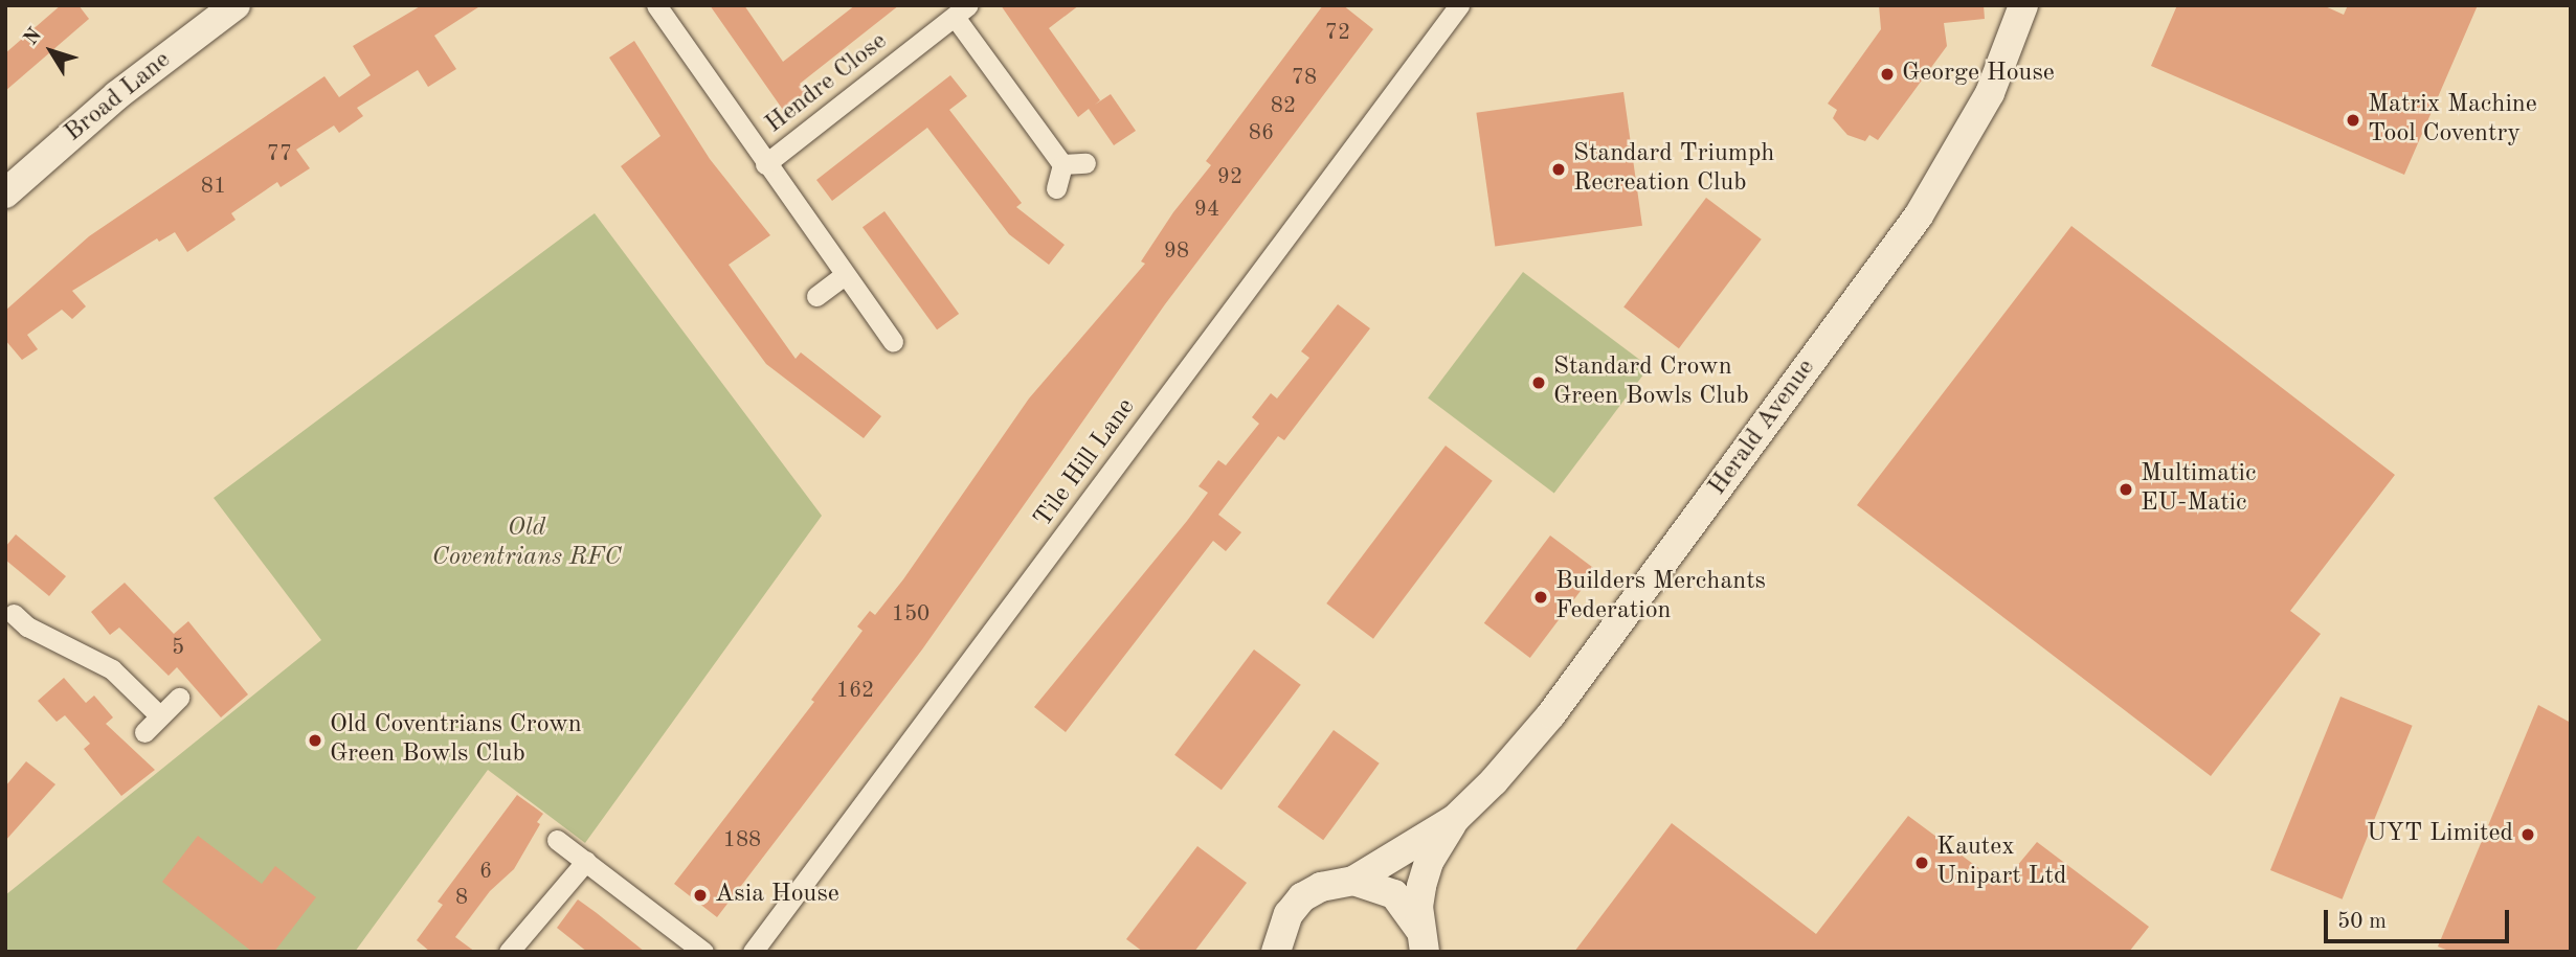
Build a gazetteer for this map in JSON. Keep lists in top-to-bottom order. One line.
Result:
{"streets":{"main road":["Broad Lane","Herald Avenue"],"street":["Hendre Close","Tile Hill Lane"]},"parks":["Old Coventrians RFC"],"places":["George House","Matrix Machine Tool Coventry","Standard Triumph Recreation Club","Standard Crown Green Bowls Club","Multimatic EU-Matic","Builders Merchants Federation","Old Coventrians Crown Green Bowls Club","UYT Limited","Kautex Unipart Ltd","Asia House"],"house_numbers":["72","78","82","86","77","92","81","94","98","150","5","162","188","6","8"],"scale_bar":"50 m","north":"top left"}
